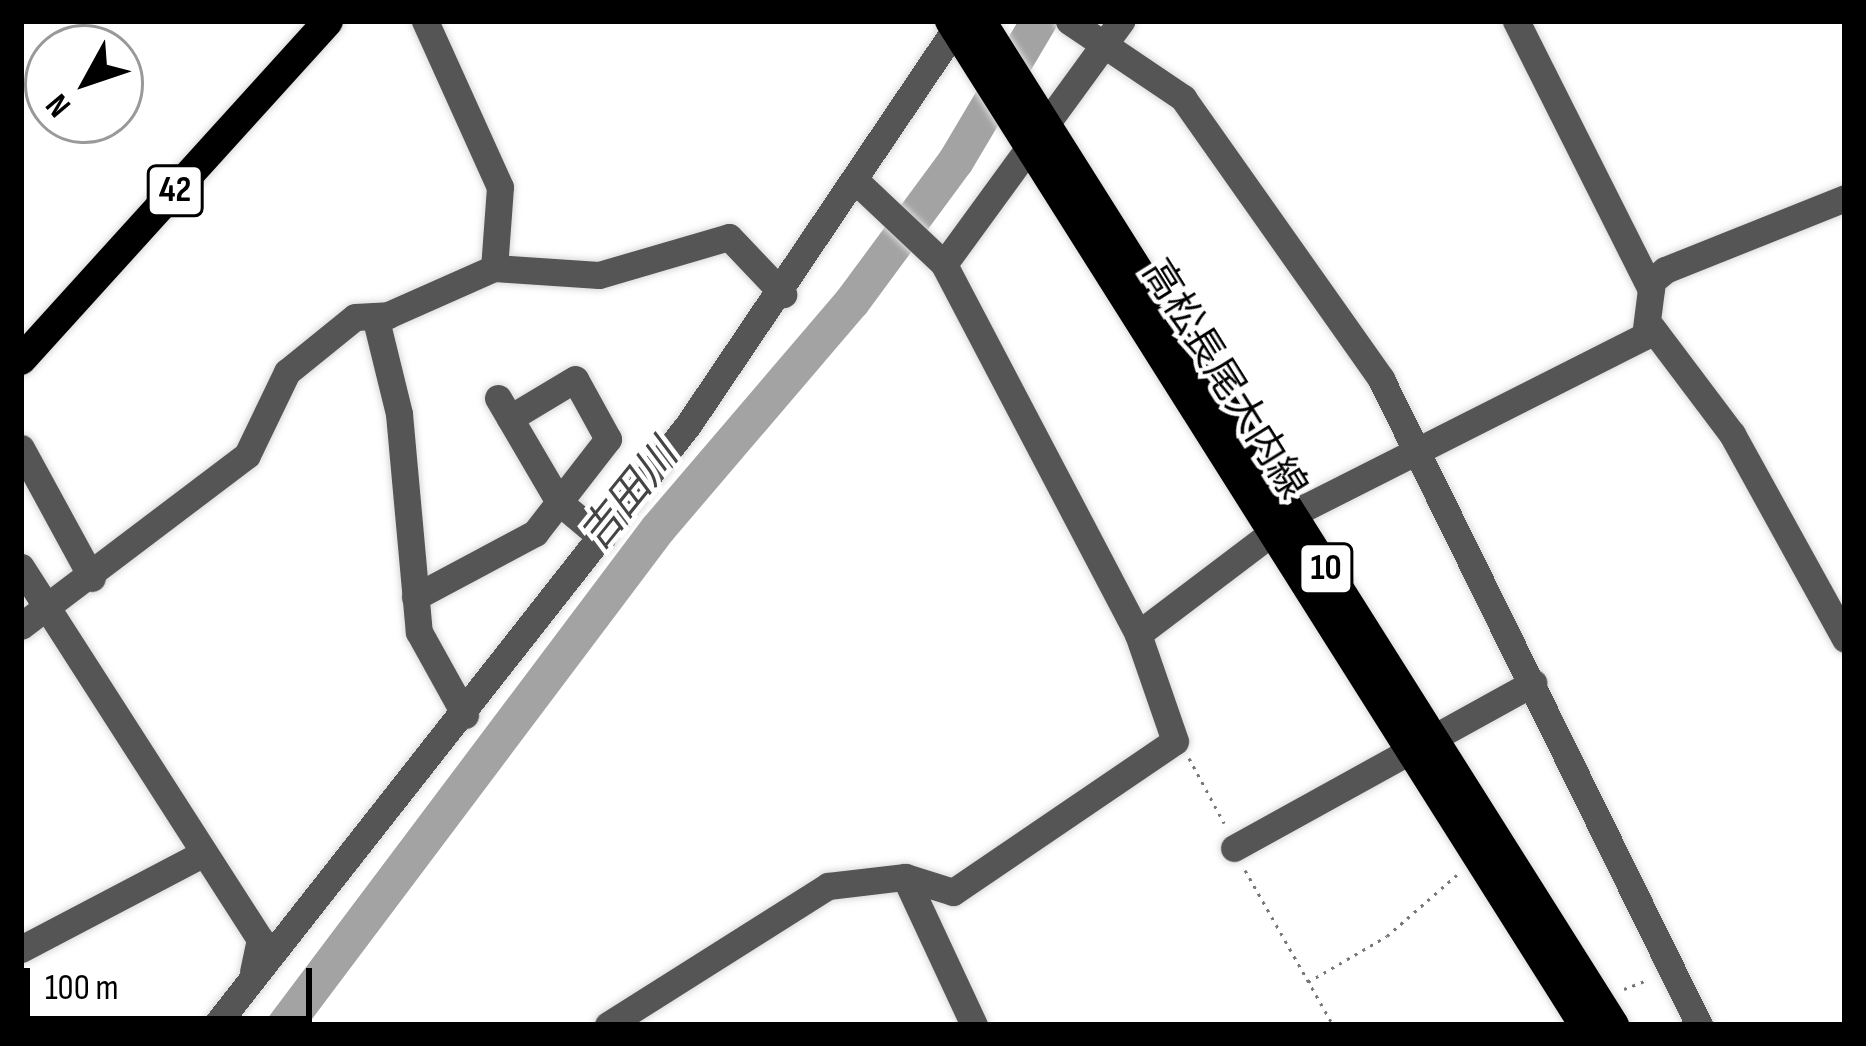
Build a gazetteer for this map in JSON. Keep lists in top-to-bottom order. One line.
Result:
{"streets":{"main road":["42","高松長尾大内線","10"]},"water":["吉田川"],"scale_bar":"100 m","north":"bottom left"}
